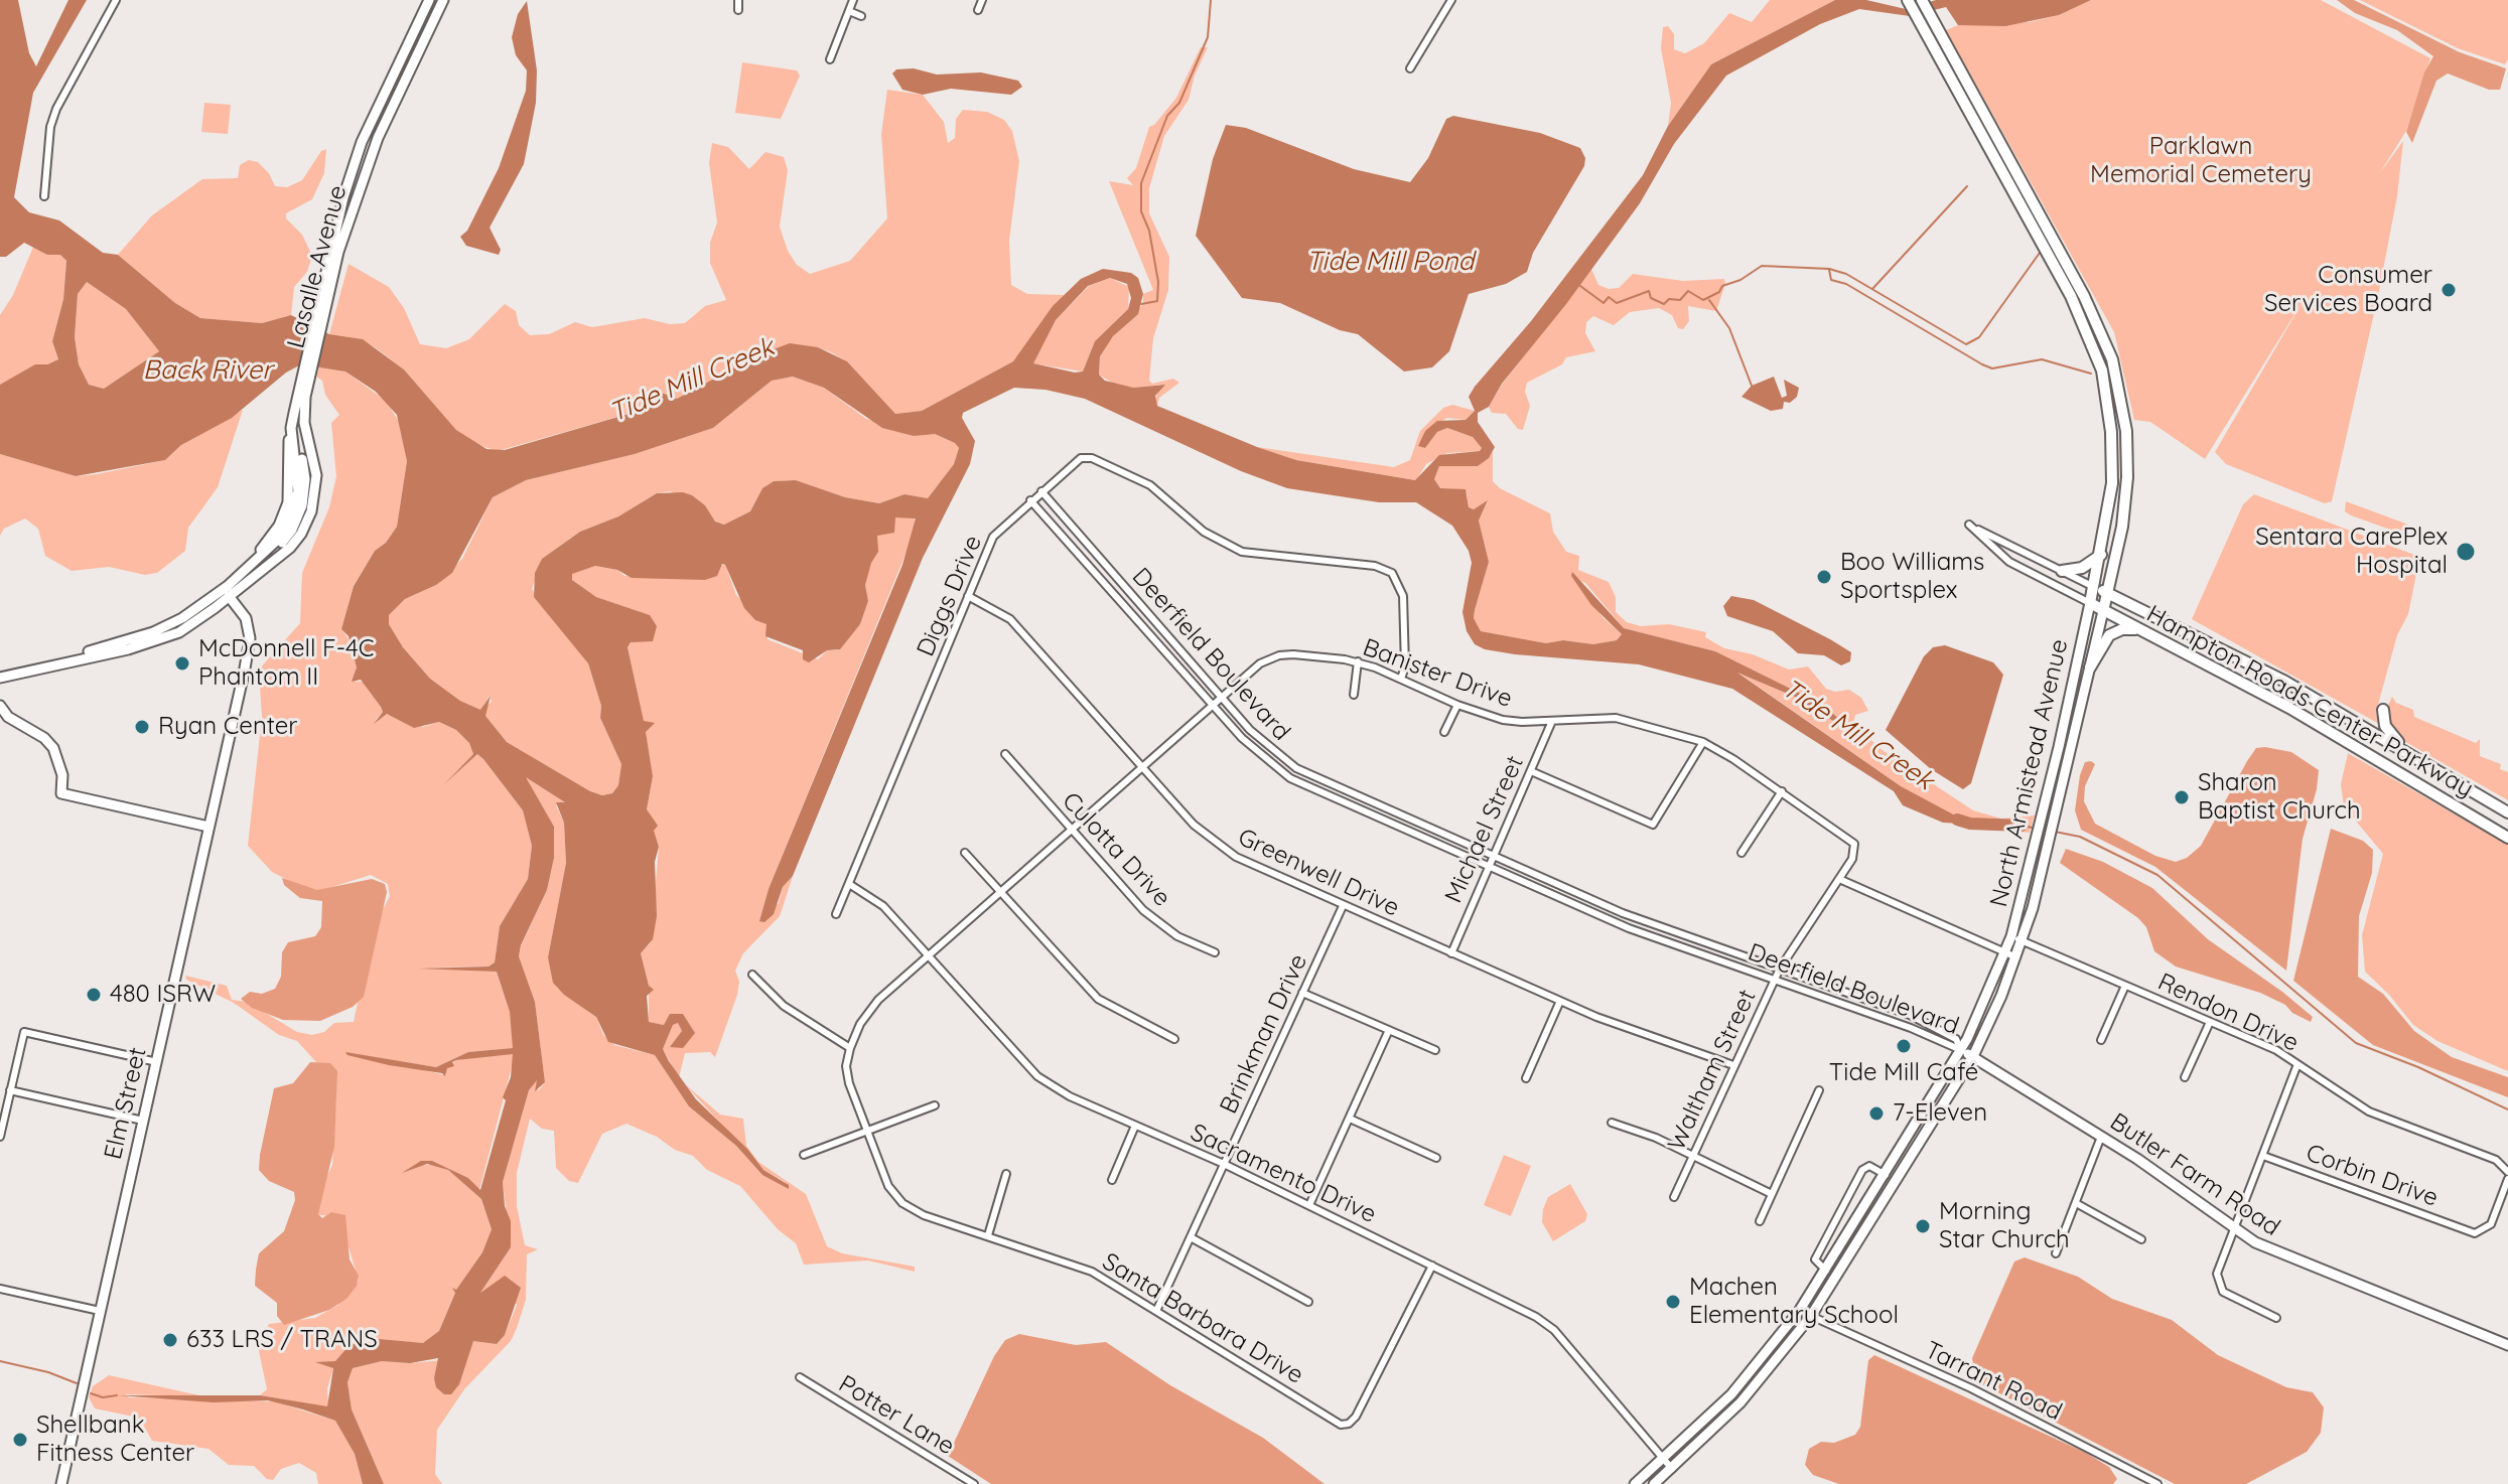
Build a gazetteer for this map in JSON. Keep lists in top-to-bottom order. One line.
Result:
{"streets":{"main road":["Lasalle Avenue","Hampton Roads Center Parkway","North Armistead Avenue","Elm Street","Butler Farm Road"],"street":["Diggs Drive","Deerfield Boulevard","Banister Drive","Michael Street","Culotta Drive","Greenwell Drive","Rendon Drive","Brinkman Drive","Waltham Street","Sacramento Drive","Corbin Drive","Santa Barbara Drive","Tarrant Road","Potter Lane"]},"crossings":[["Lasalle Avenue","Elm Street"],["Diggs Drive","Deerfield Boulevard"],["Diggs Drive","Banister Drive"],["Diggs Drive","Greenwell Drive"],["Diggs Drive","Sacramento Drive"],["Deerfield Boulevard","Banister Drive"],["Deerfield Boulevard","North Armistead Avenue"],["Deerfield Boulevard","Michael Street"],["Deerfield Boulevard","Waltham Street"],["Deerfield Boulevard","Butler Farm Road"],["Banister Drive","Michael Street"],["Banister Drive","Culotta Drive"],["Banister Drive","Greenwell Drive"],["Banister Drive","Waltham Street"],["Banister Drive","Sacramento Drive"],["Banister Drive","Santa Barbara Drive"],["Hampton Roads Center Parkway","North Armistead Avenue"],["North Armistead Avenue","Rendon Drive"],["North Armistead Avenue","Sacramento Drive"],["North Armistead Avenue","Butler Farm Road"],["North Armistead Avenue","Tarrant Road"],["Michael Street","Greenwell Drive"],["Greenwell Drive","Brinkman Drive"],["Greenwell Drive","Waltham Street"],["Brinkman Drive","Sacramento Drive"],["Brinkman Drive","Santa Barbara Drive"],["Sacramento Drive","Santa Barbara Drive"]],"water":["Tide Mill Pond","Back River","Tide Mill Creek"],"parks":["Parklawn Memorial Cemetery"],"places":["Consumer Services Board","Sentara CarePlex Hospital","Boo Williams Sportsplex","McDonnell F-4C Phantom II","Ryan Center","Sharon Baptist Church","480 ISRW","Tide Mill Café","7-Eleven","Morning Star Church","Machen Elementary School","633 LRS / TRANS","Shellbank Fitness Center"]}
